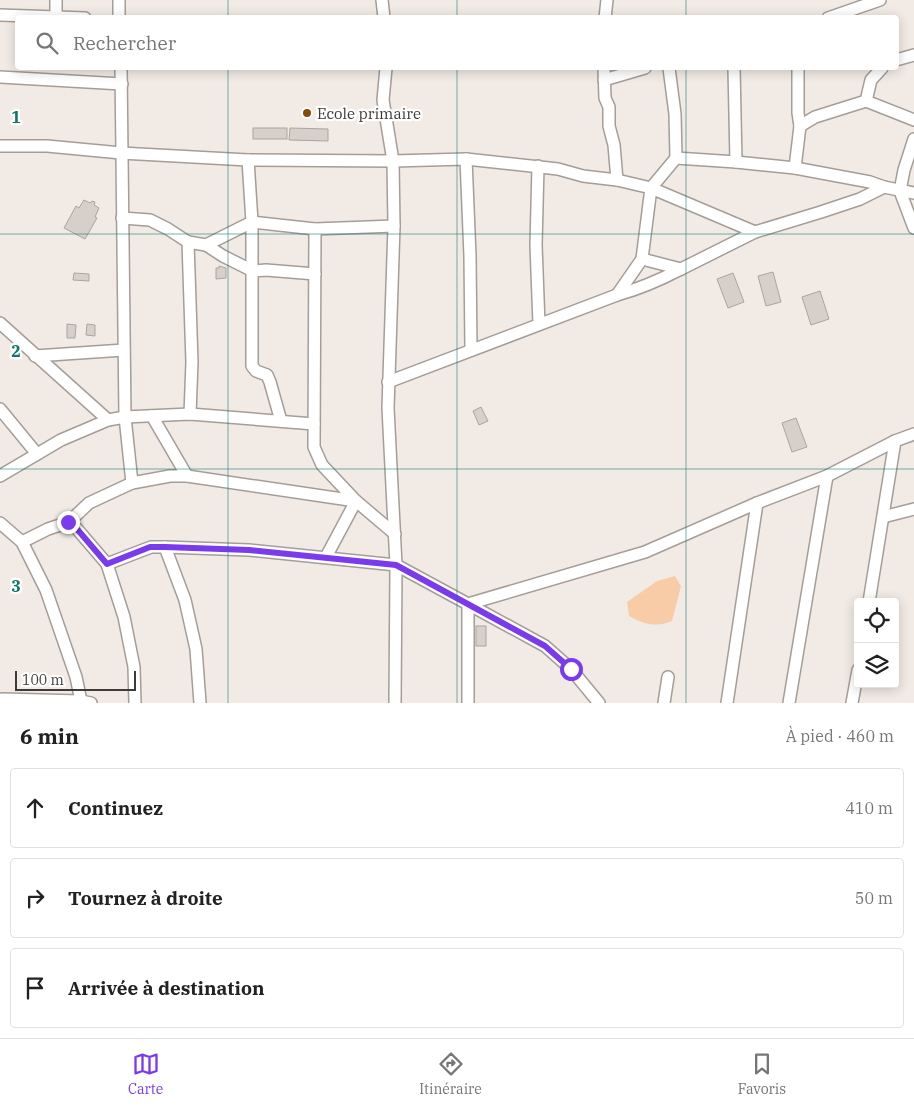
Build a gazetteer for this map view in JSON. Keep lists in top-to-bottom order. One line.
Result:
{"places":["Ecole primaire"],"scale_bar":"100 m","page":{"search":"Rechercher","scale":"100 m","heading":["6 min","À pied · 460 m"],"list":[["Continuez","410 m"],["Tournez à droite","50 m"],"Arrivée à destination"],"nav":["Carte","Itinéraire","Favoris"]},"grid":{"rows":["1","2","3"]}}
